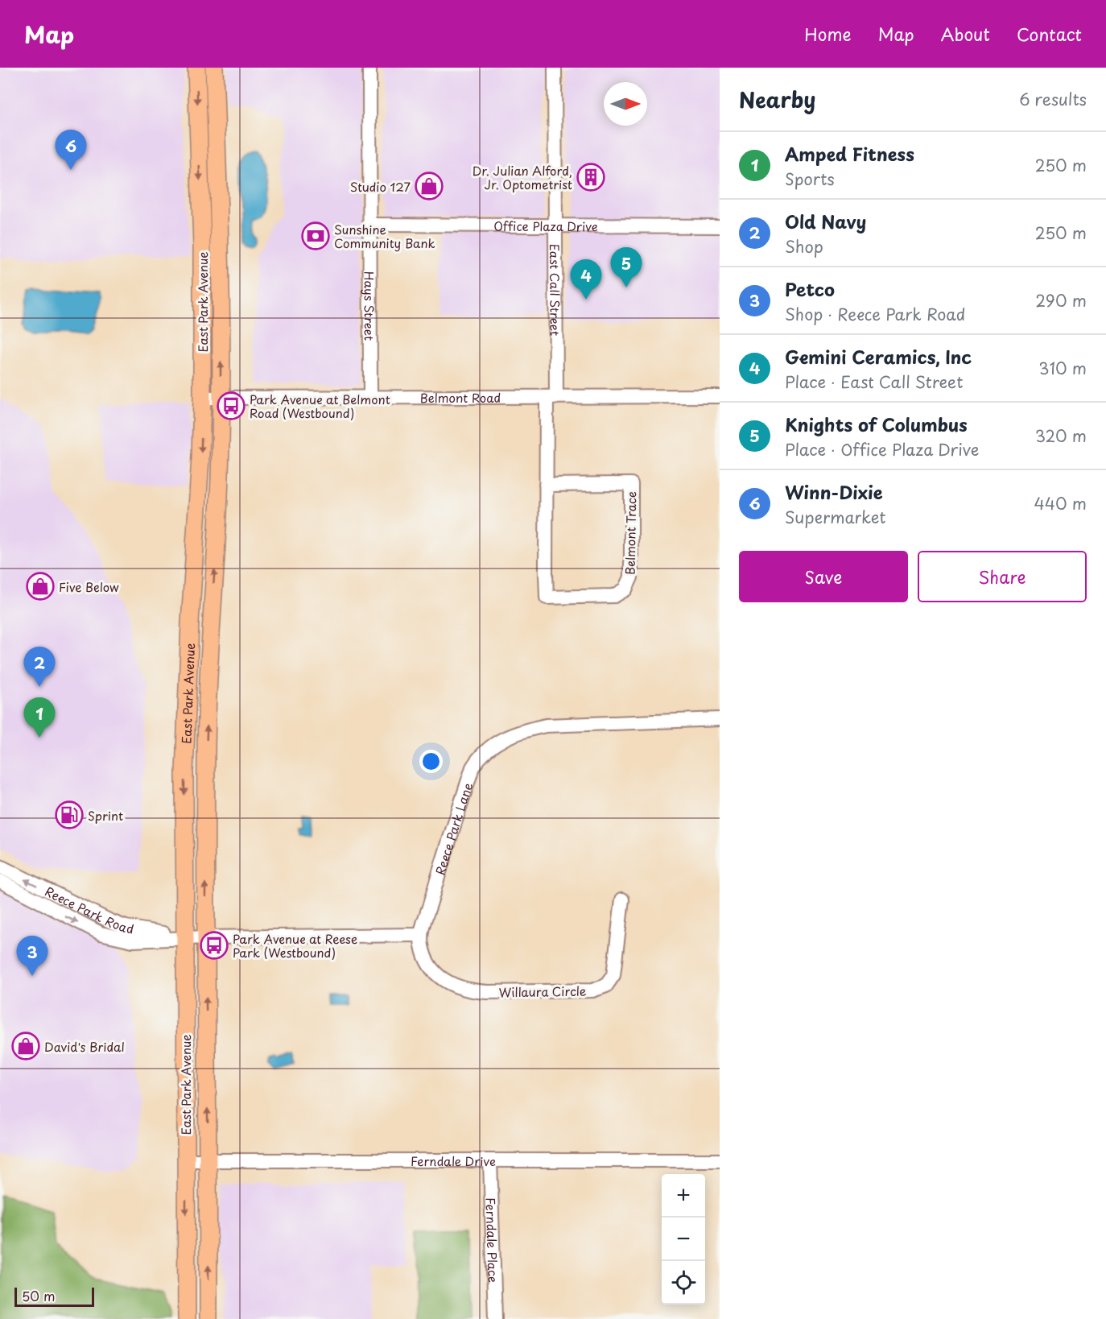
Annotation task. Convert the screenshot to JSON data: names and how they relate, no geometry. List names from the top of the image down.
{
  "streets": {
    "main road": ["East Park Avenue"],
    "street": [
      "Office Plaza Drive",
      "East Call Street",
      "Hays Street",
      "Belmont Road",
      "Belmont Trace",
      "Reece Park Lane",
      "Reece Park Road",
      "Willaura Circle",
      "Ferndale Drive",
      "Ferndale Place"
    ]
  },
  "crossings": [
    ["Office Plaza Drive", "East Call Street"],
    ["Office Plaza Drive", "Hays Street"],
    ["East Call Street", "Belmont Road"],
    ["East Call Street", "Belmont Trace"],
    ["East Park Avenue", "Belmont Road"],
    ["East Park Avenue", "Reece Park Road"],
    ["East Park Avenue", "Ferndale Drive"],
    ["Hays Street", "Belmont Road"],
    ["Belmont Road", "Belmont Trace"],
    ["Reece Park Lane", "Willaura Circle"],
    ["Ferndale Drive", "Ferndale Place"]
  ],
  "places": {
    "building": ["Dr. Julian Alford, Jr. Optometrist"],
    "shop": ["Studio 127", "Five Below", "David's Bridal"],
    "bank": ["Sunshine Community Bank"],
    "bus stop": ["Park Avenue at Belmont Road (Westbound)", "Park Avenue at Reese Park (Westbound)"],
    "fuel station": ["Sprint"]
  },
  "scale_bar": "50 m",
  "north": "right",
  "page": {
    "header": "Map",
    "nav": [
      "Home",
      "Map",
      "About",
      "Contact"
    ],
    "heading": ["Nearby", "6 results"],
    "pins": [
      "6",
      "5",
      "4",
      "2",
      "1",
      "3"
    ],
    "list": [
      {
        "mark": "1",
        "name": "Amped Fitness",
        "note": "Sports",
        "value": "250 m"
      },
      {
        "mark": "2",
        "name": "Old Navy",
        "note": "Shop",
        "value": "250 m"
      },
      {
        "mark": "3",
        "name": "Petco",
        "note": "Shop · Reece Park Road",
        "value": "290 m"
      },
      {
        "mark": "4",
        "name": "Gemini Ceramics, Inc",
        "note": "Place · East Call Street",
        "value": "310 m"
      },
      {
        "mark": "5",
        "name": "Knights of Columbus",
        "note": "Place · Office Plaza Drive",
        "value": "320 m"
      },
      {
        "mark": "6",
        "name": "Winn-Dixie",
        "note": "Supermarket",
        "value": "440 m"
      }
    ],
    "buttons": ["Save", "Share"],
    "map_buttons": ["+", "−"],
    "scale": "50 m"
  }
}
